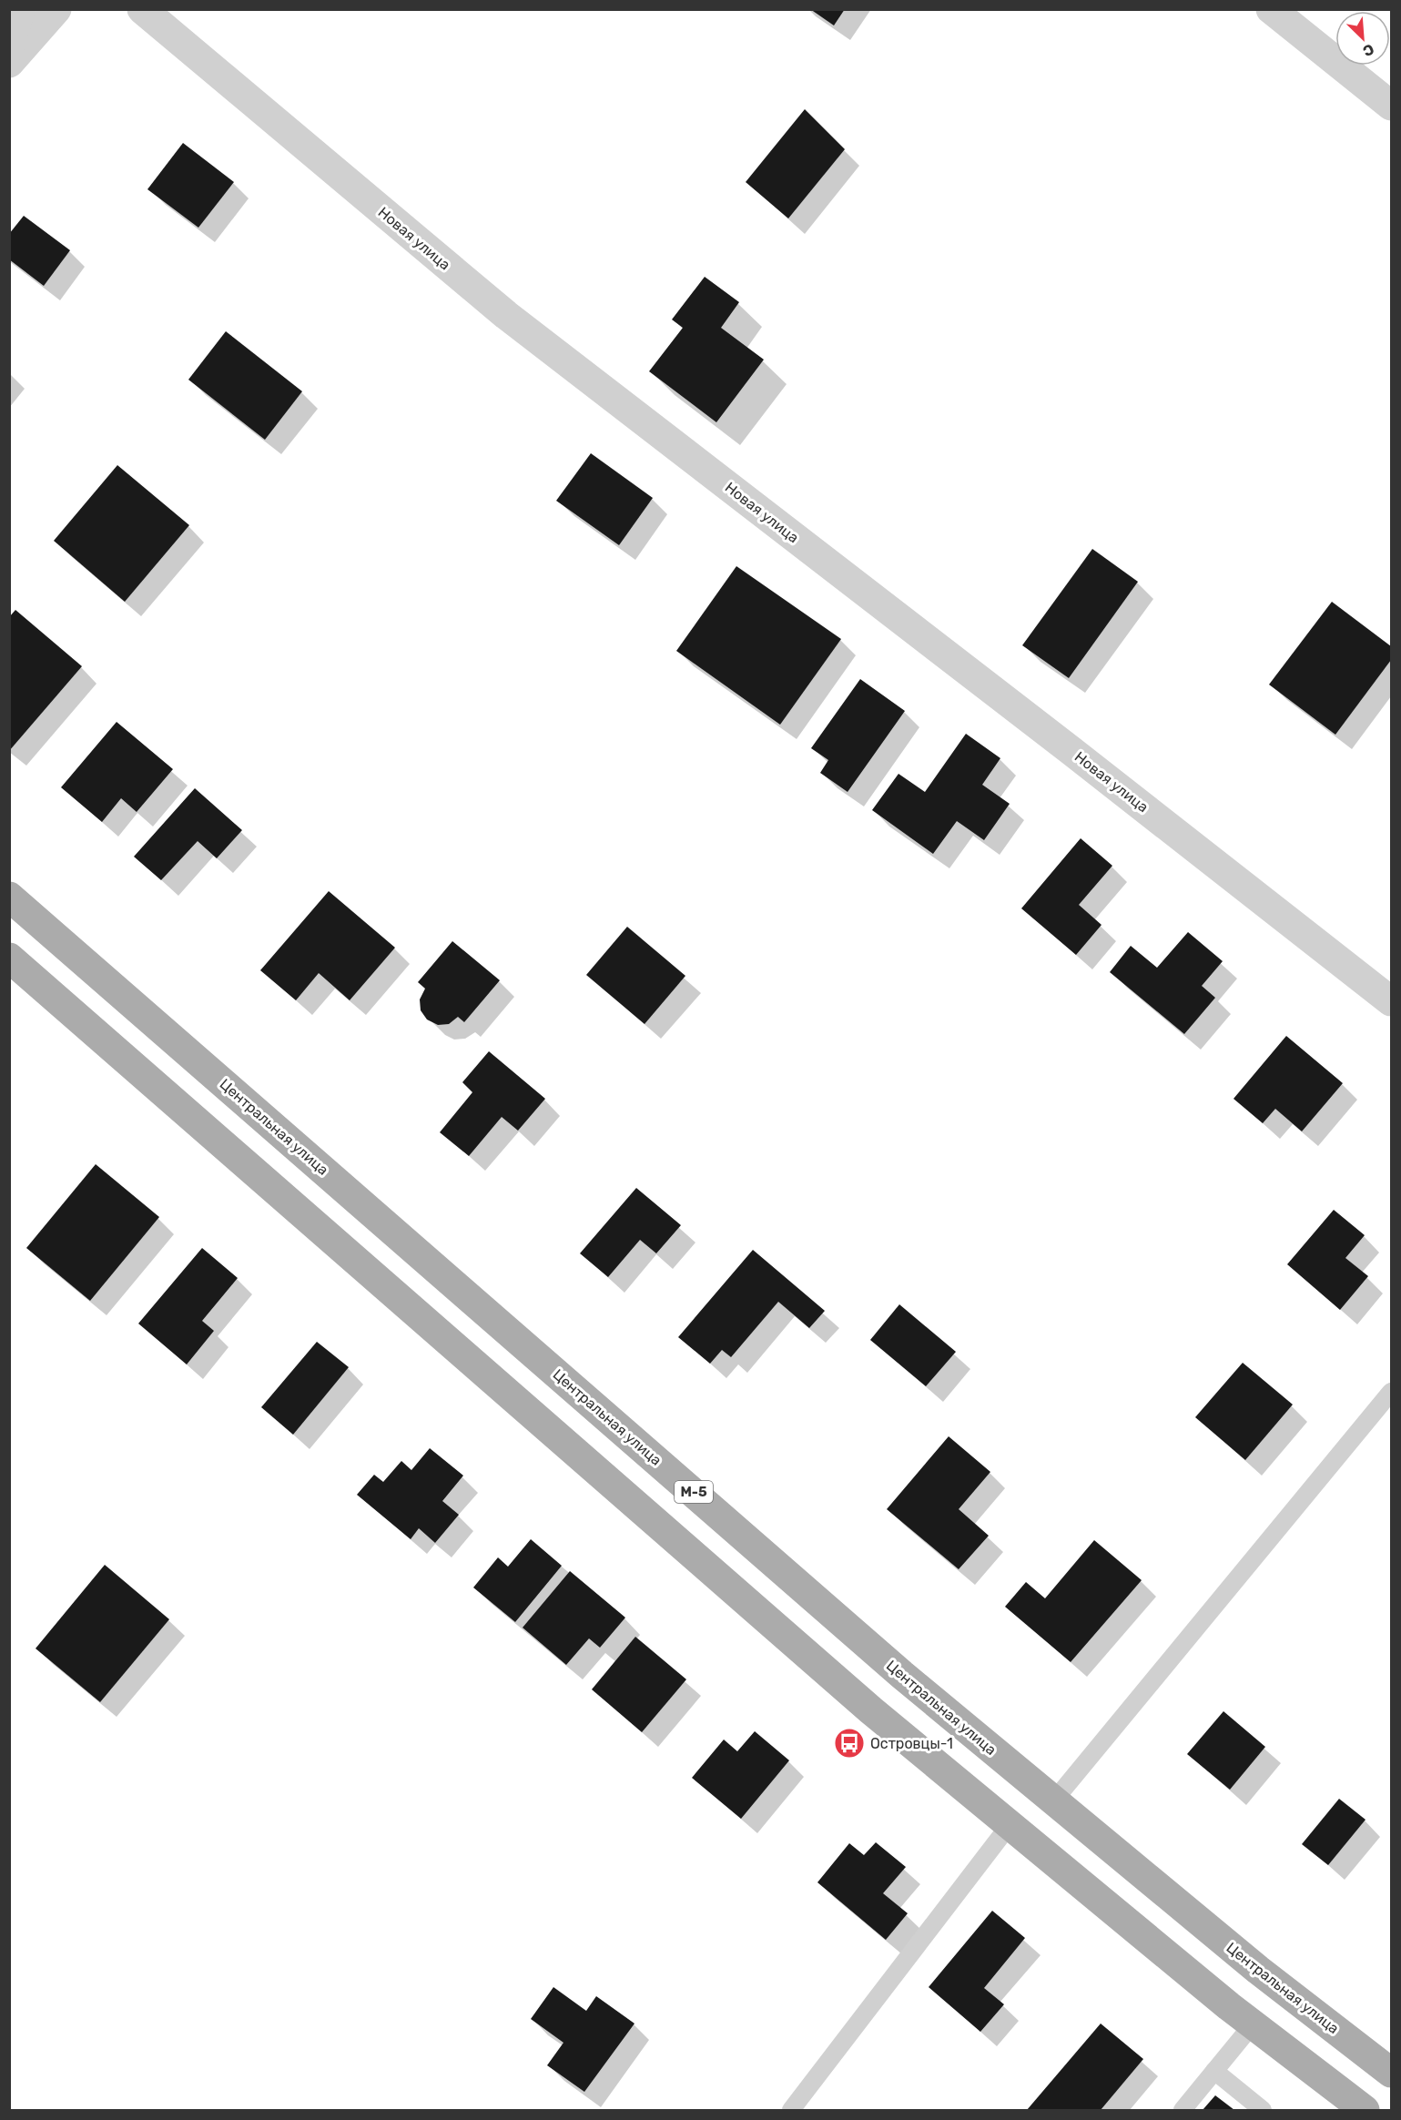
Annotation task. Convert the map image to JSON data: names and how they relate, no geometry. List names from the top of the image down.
{
  "streets": {
    "main road": ["Центральная улица", "М-5"],
    "street": ["Новая улица"]
  },
  "places": {
    "bus stop": ["Островцы-1"]
  },
  "north": "bottom right"
}
